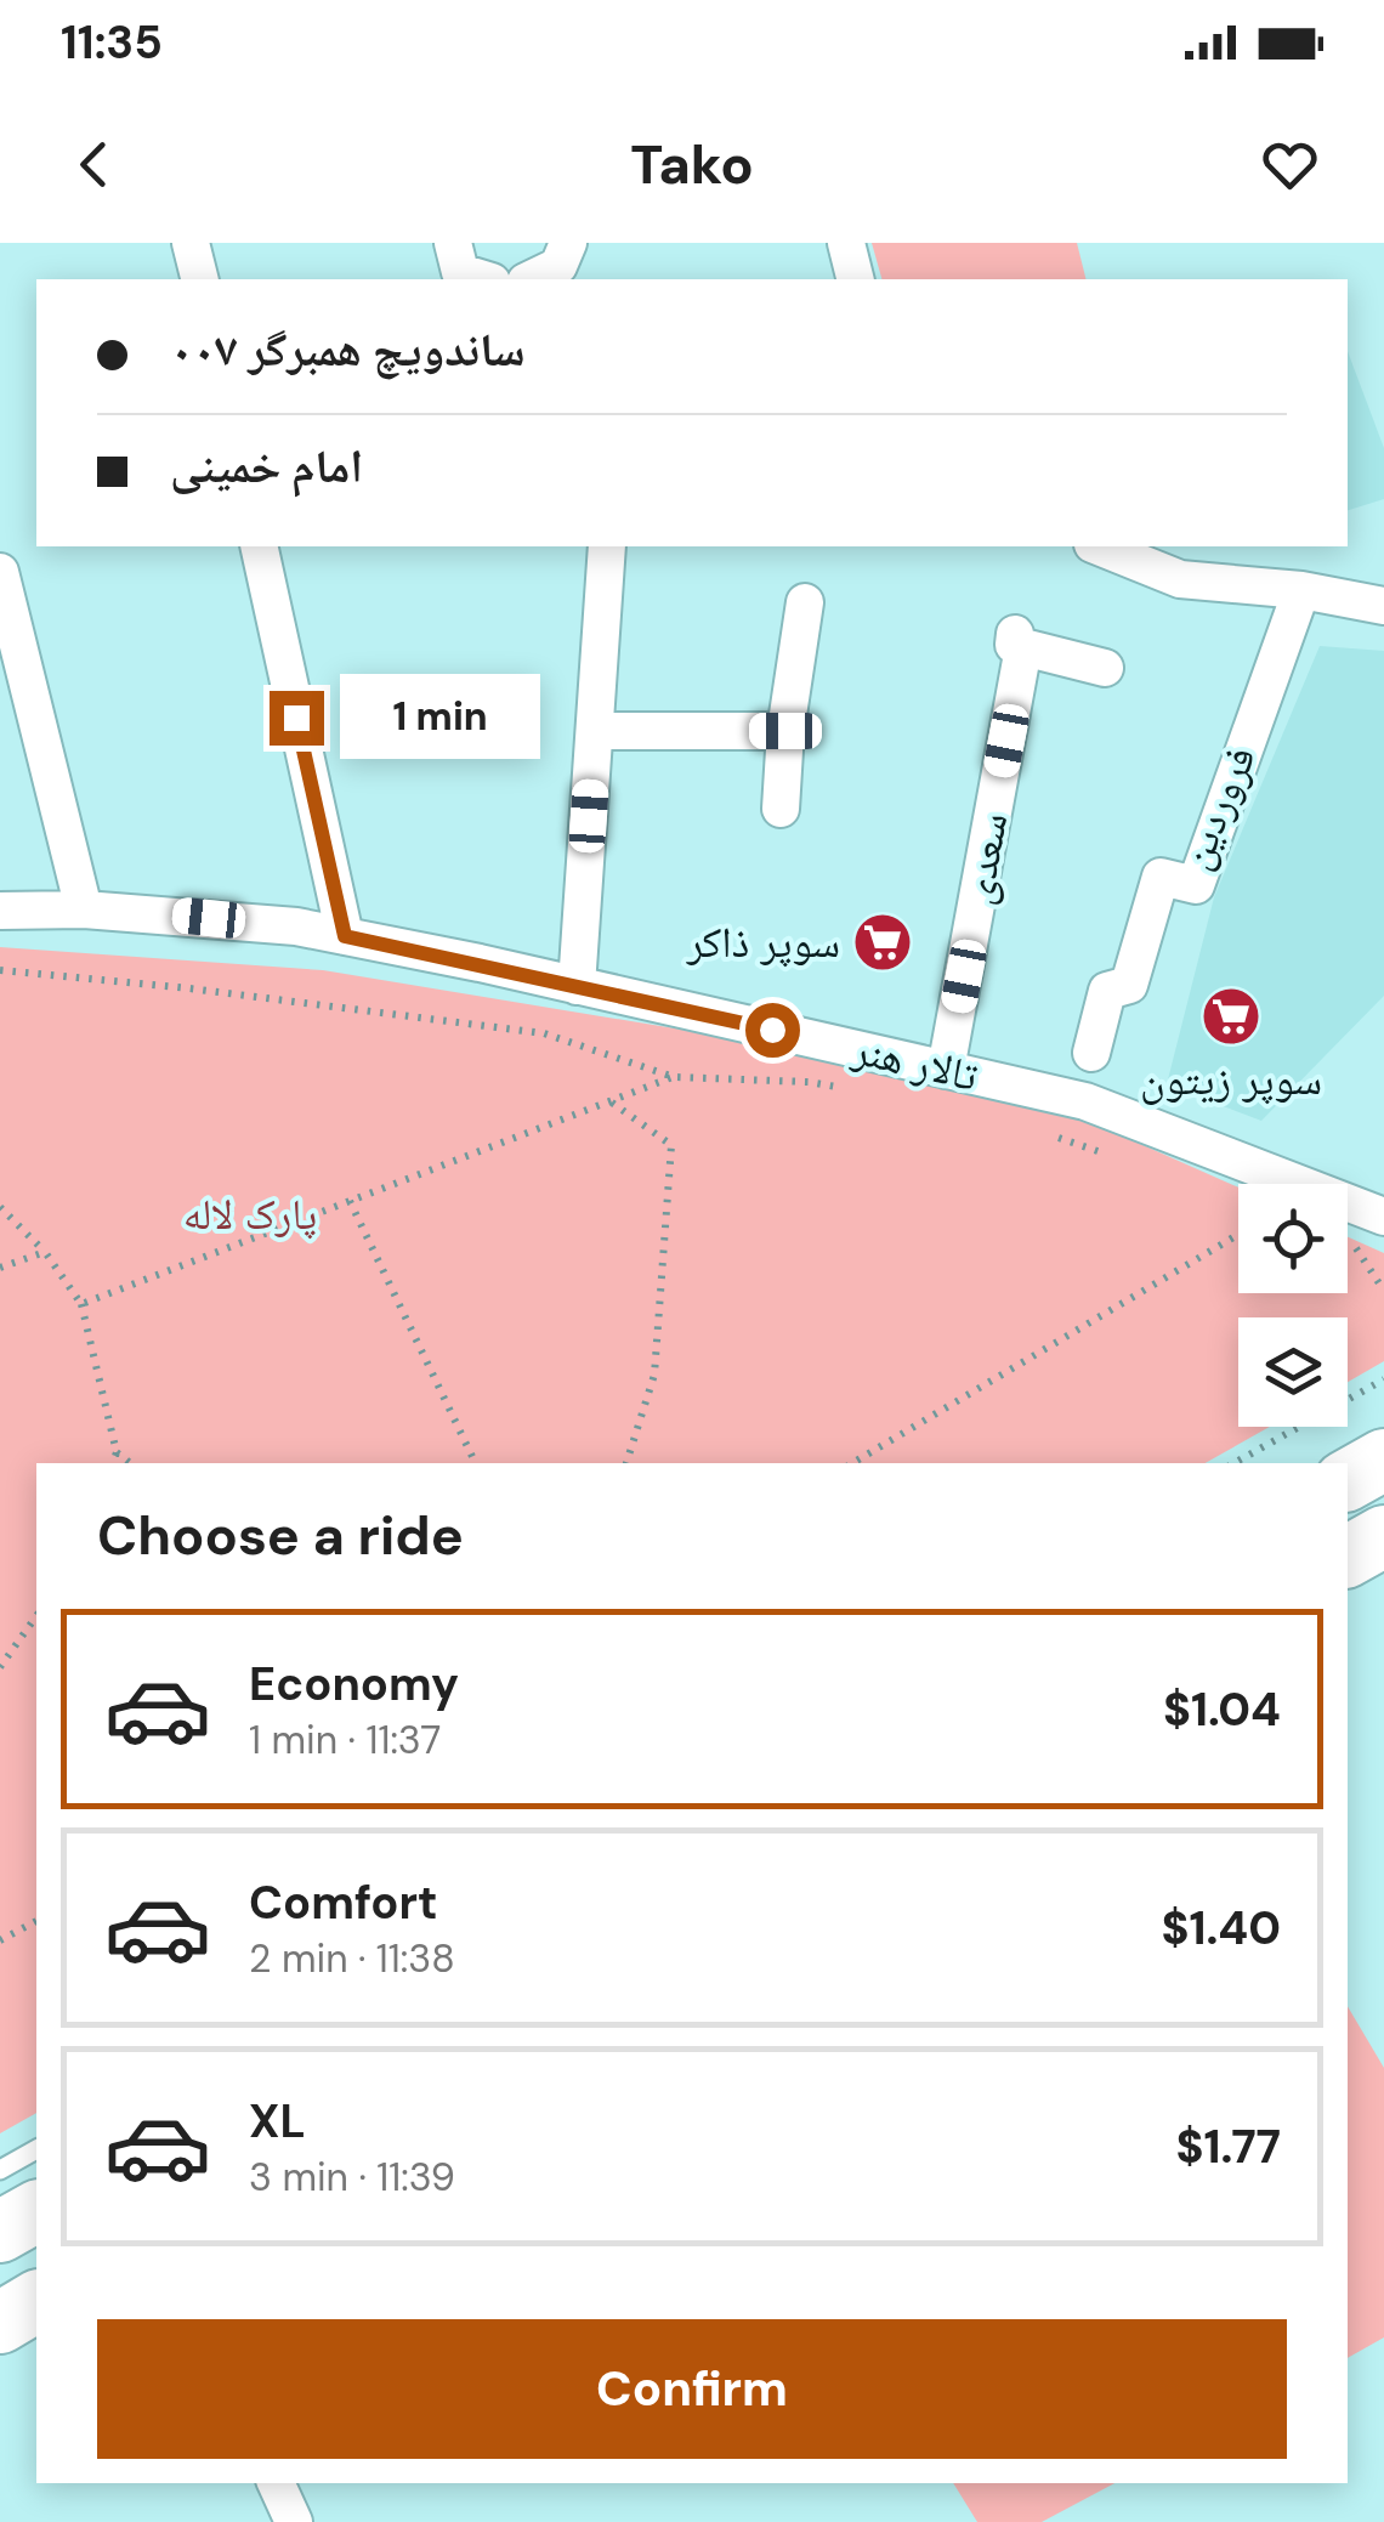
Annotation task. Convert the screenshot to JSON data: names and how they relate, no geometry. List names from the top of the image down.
{
  "streets": {
    "street": ["فروردین", "سعدی", "تالار هنر"]
  },
  "crossings": [
    ["سعدی", "تالار هنر"]
  ],
  "parks": ["پارک لاله"],
  "places": {
    "supermarket": ["سوپر ذاکر", "سوپر زیتون"]
  },
  "page": {
    "status": "11:35",
    "header": "Tako",
    "banner": ["ساندویچ همبرگر ۰۰۷", "امام خمینی"],
    "bubble": "1 min",
    "heading": "Choose a ride",
    "list": [
      {
        "name": "Economy",
        "note": "1 min · 11:37",
        "value": "$1.04"
      },
      {
        "name": "Comfort",
        "note": "2 min · 11:38",
        "value": "$1.40"
      },
      {
        "name": "XL",
        "note": "3 min · 11:39",
        "value": "$1.77"
      }
    ],
    "buttons": "Confirm"
  }
}
